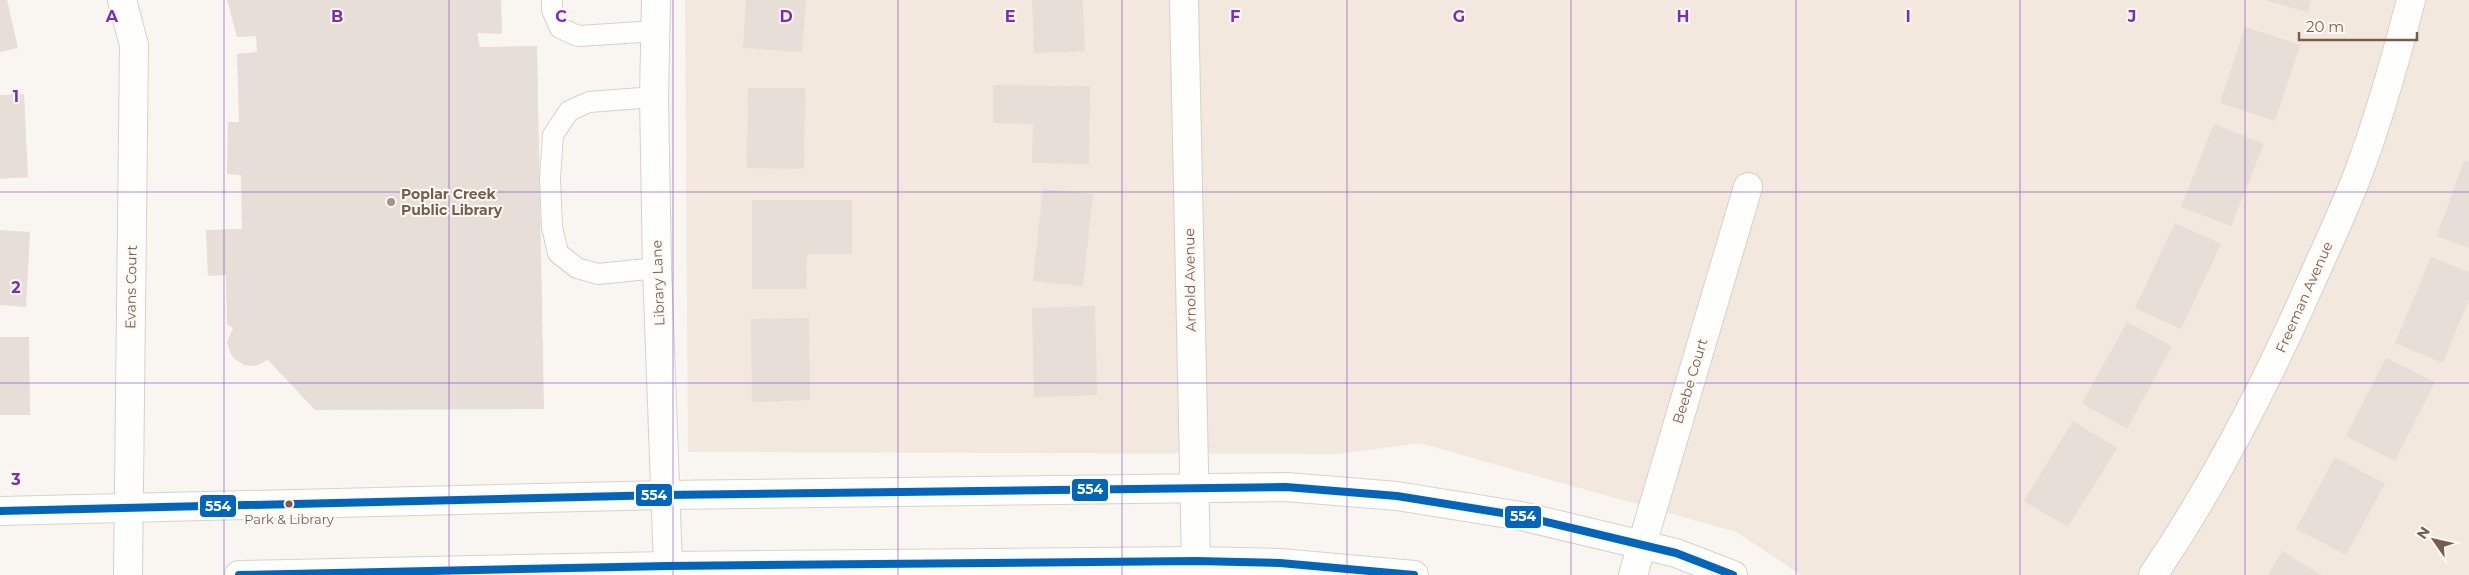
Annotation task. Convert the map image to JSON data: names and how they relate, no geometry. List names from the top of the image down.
{
  "streets": {
    "street": [
      "Arnold Avenue",
      "Library Lane",
      "Evans Court",
      "Freeman Avenue",
      "Beebe Court"
    ]
  },
  "places": ["Poplar Creek Public Library", "Park & Library"],
  "lines": ["transit line 554"],
  "scale_bar": "20 m",
  "north": "top left",
  "grid": {
    "columns": [
      "A",
      "B",
      "C",
      "D",
      "E",
      "F",
      "G",
      "H",
      "I",
      "J"
    ],
    "rows": ["1", "2", "3"]
  }
}
